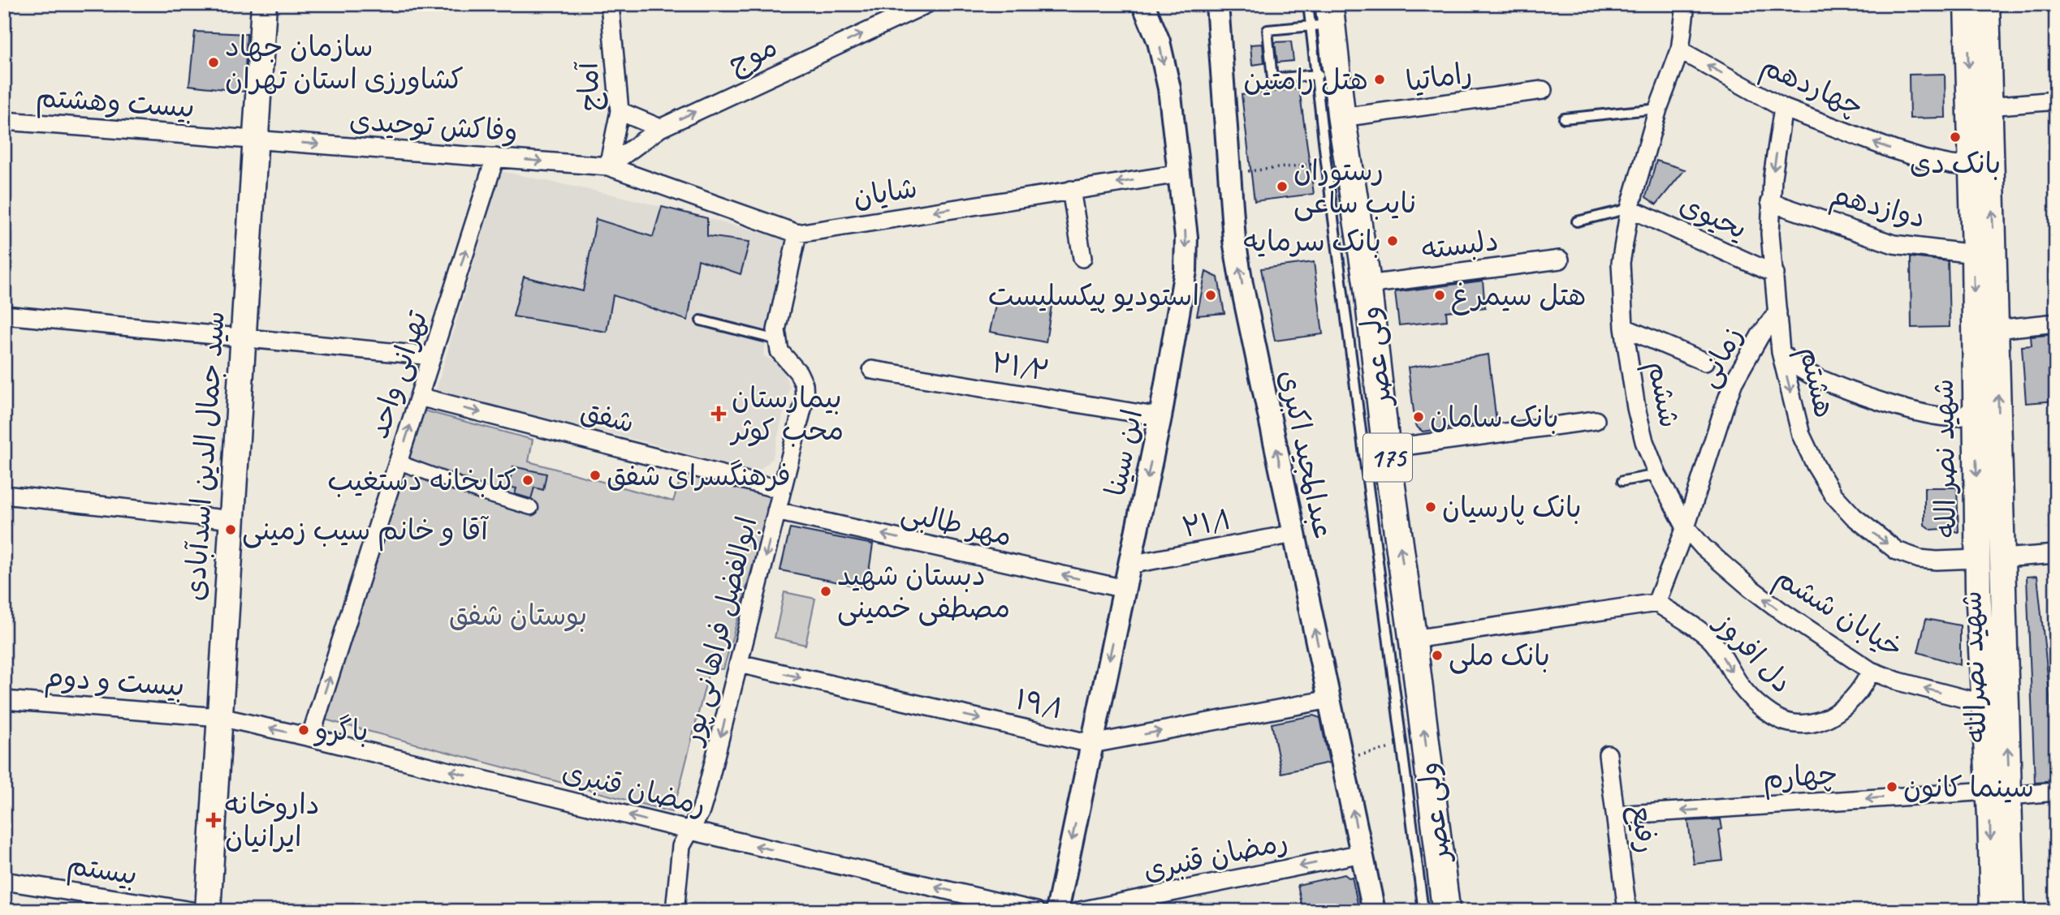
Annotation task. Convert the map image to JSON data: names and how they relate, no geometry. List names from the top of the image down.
{
  "streets": {
    "main road": [
      "ولی عصر",
      "سید جمال الدین اسدآبادی",
      "175",
      "شهید نصر الله",
      "شهید نصرالله"
    ],
    "street": [
      "موج",
      "راماتیا",
      "چهاردهم",
      "آماج",
      "بیست وهشتم",
      "وفاکش توحیدی",
      "شایان",
      "دوازدهم",
      "یحیوی",
      "دلبسته",
      "زمانی",
      "۲۱/۲",
      "تهرانی واحد",
      "هشتم",
      "ششم",
      "شفق",
      "ابن سینا",
      "عبدالمجید اکبری",
      "۲۱/۱",
      "مهر طالبی",
      "خیابان ششم",
      "ابوالفضل فراهانی پور",
      "دل افروز",
      "بیست و دوم",
      "۱۹/۱",
      "چهارم",
      "رمضان قنبری",
      "رفیع",
      "بیستم"
    ]
  },
  "crossings": [
    ["موج", "آماج"],
    ["موج", "وفاکش توحیدی"],
    ["موج", "شایان"],
    ["راماتیا", "ولی عصر"],
    ["چهاردهم", "هشتم"],
    ["چهاردهم", "ششم"],
    ["چهاردهم", "شهید نصر الله"],
    ["آماج", "وفاکش توحیدی"],
    ["آماج", "شایان"],
    ["بیست وهشتم", "وفاکش توحیدی"],
    ["بیست وهشتم", "سید جمال الدین اسدآبادی"],
    ["وفاکش توحیدی", "شایان"],
    ["وفاکش توحیدی", "تهرانی واحد"],
    ["وفاکش توحیدی", "سید جمال الدین اسدآبادی"],
    ["شایان", "ابن سینا"],
    ["دوازدهم", "هشتم"],
    ["دوازدهم", "شهید نصر الله"],
    ["یحیوی", "هشتم"],
    ["یحیوی", "ششم"],
    ["دلبسته", "ولی عصر"],
    ["زمانی", "هشتم"],
    ["زمانی", "ششم"],
    ["زمانی", "خیابان ششم"],
    ["زمانی", "دل افروز"],
    ["۲۱/۲", "ابن سینا"],
    ["تهرانی واحد", "شفق"],
    ["تهرانی واحد", "رمضان قنبری"],
    ["هشتم", "شهید نصر الله"],
    ["ششم", "خیابان ششم"],
    ["شفق", "ابوالفضل فراهانی پور"],
    ["ابن سینا", "۲۱/۱"],
    ["ابن سینا", "مهر طالبی"],
    ["ابن سینا", "۱۹/۱"],
    ["عبدالمجید اکبری", "۲۱/۱"],
    ["عبدالمجید اکبری", "۱۹/۱"],
    ["عبدالمجید اکبری", "رمضان قنبری"],
    ["سید جمال الدین اسدآبادی", "بیست و دوم"],
    ["سید جمال الدین اسدآبادی", "رمضان قنبری"],
    ["شهید نصر الله", "خیابان ششم"],
    ["شهید نصر الله", "شهید نصرالله"],
    ["شهید نصر الله", "چهارم"],
    ["مهر طالبی", "ابوالفضل فراهانی پور"],
    ["خیابان ششم", "دل افروز"],
    ["ابوالفضل فراهانی پور", "۱۹/۱"],
    ["ابوالفضل فراهانی پور", "رمضان قنبری"],
    ["شهید نصرالله", "چهارم"],
    ["بیست و دوم", "رمضان قنبری"],
    ["چهارم", "رفیع"]
  ],
  "one_way": [
    "موج",
    "چهاردهم",
    "وفاکش توحیدی",
    "شایان",
    "ولی عصر",
    "تهرانی واحد",
    "هشتم",
    "ابن سینا",
    "عبدالمجید اکبری",
    "مهر طالبی",
    "خیابان ششم",
    "ابوالفضل فراهانی پور",
    "شهید نصرالله",
    "۱۹/۱",
    "چهارم",
    "رمضان قنبری"
  ],
  "parks": ["بوستان شفق"],
  "places": {
    "other": [
      "سازمان جهاد کشاورزی استان تهران",
      "هتل رامتین",
      "بانک دی",
      "رستوران نایب ساعی",
      "بانک سرمایه",
      "استودیو پیکسلیست",
      "هتل سیمرغ",
      "بانک سامان",
      "فرهنگسرای شفق",
      "کتابخانه دستغیب",
      "بانک پارسیان",
      "آقا و خانم سیب زمینی",
      "دبستان شهید مصطفی خمینی",
      "بانک ملی",
      "باگرو",
      "سینما کانون"
    ],
    "health": ["بیمارستان محب کوثر", "داروخانه ایرانیان"]
  }
}
